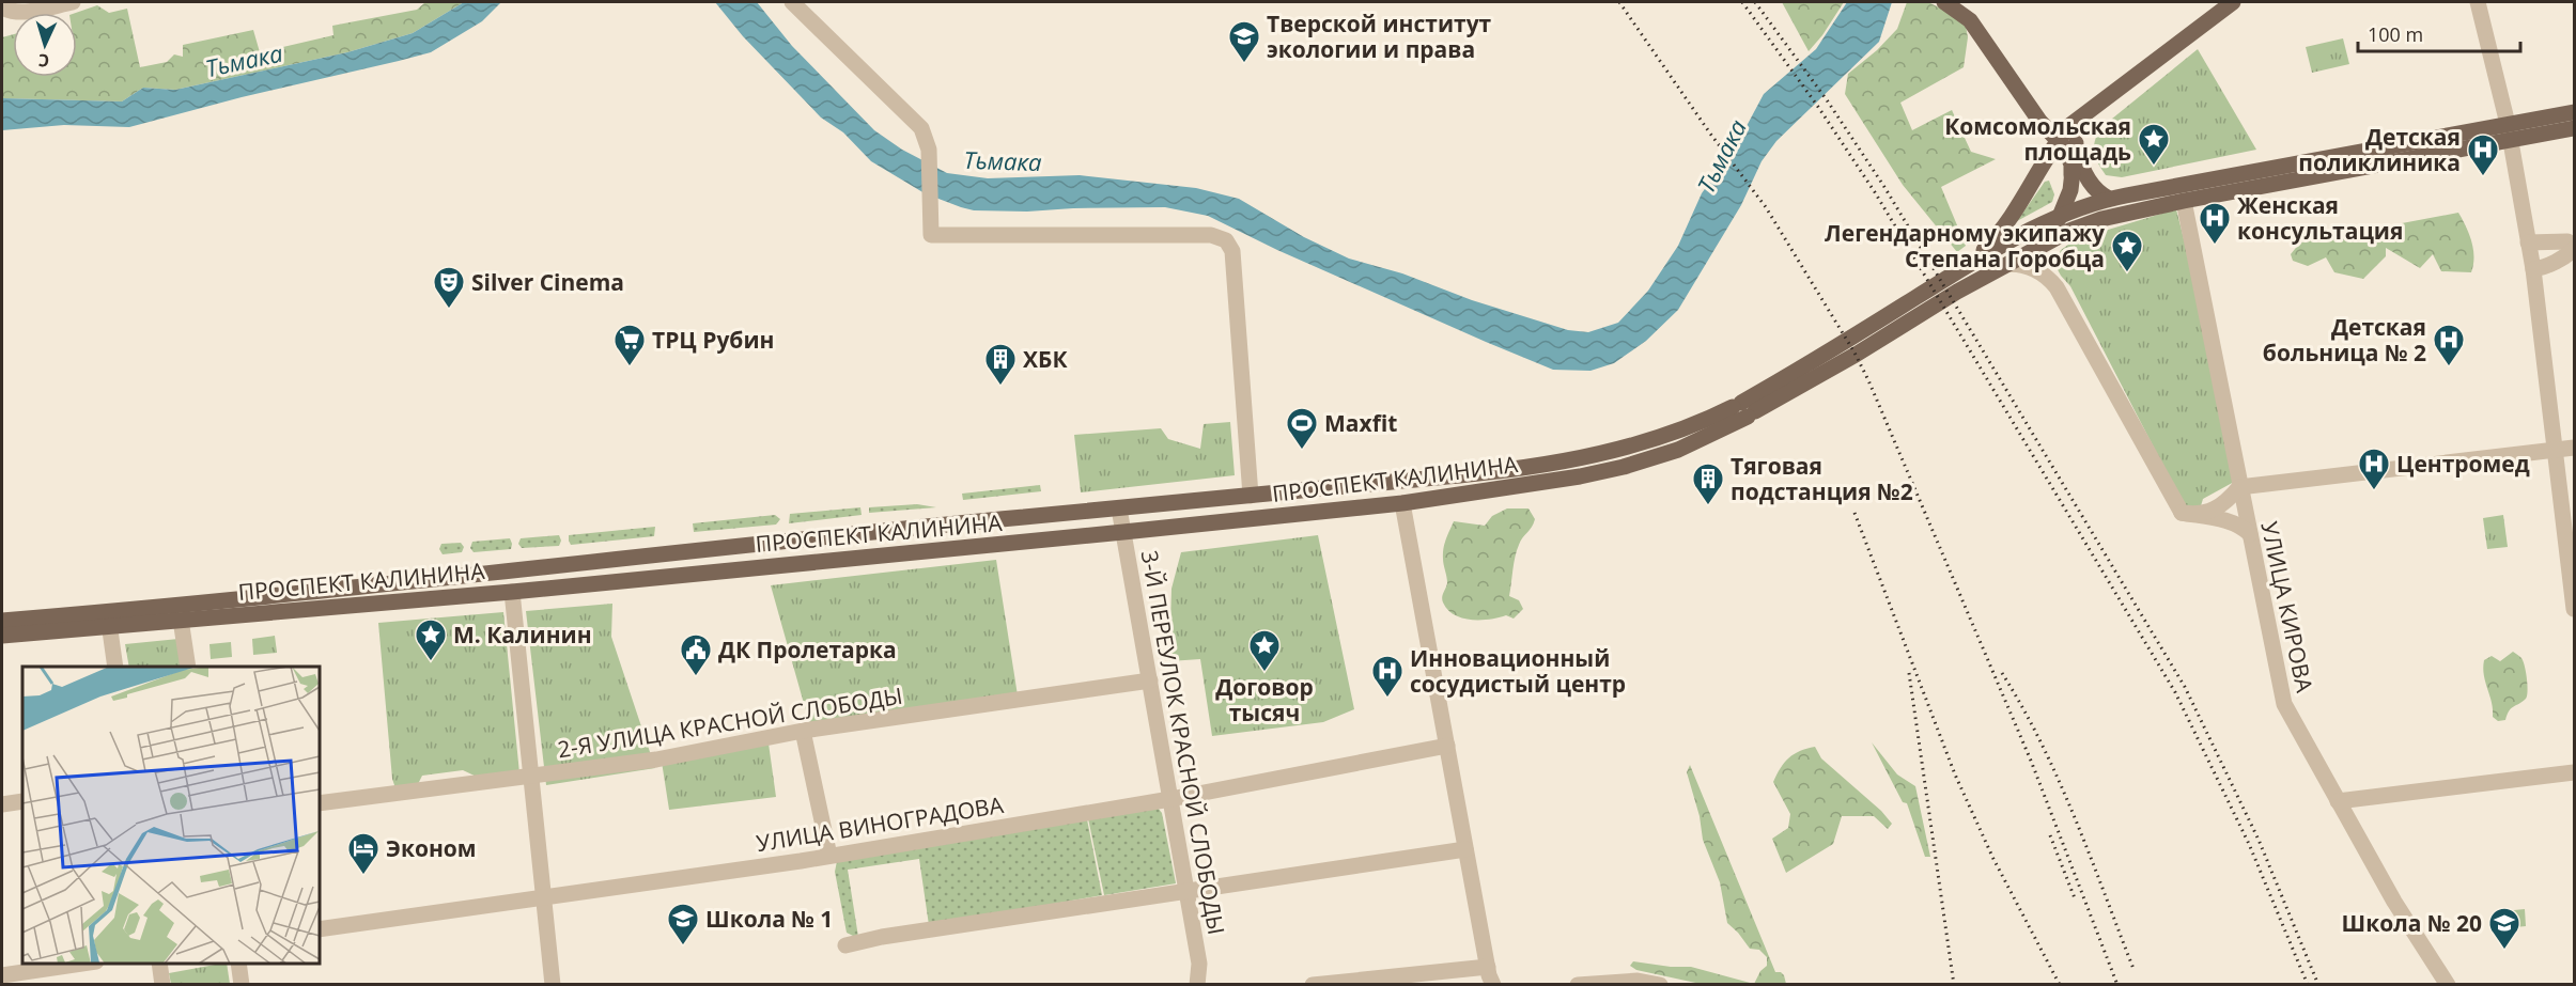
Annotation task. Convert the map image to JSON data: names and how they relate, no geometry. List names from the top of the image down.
{
  "streets": {
    "main road": ["ПРОСПЕКТ КАЛИНИНА"],
    "street": [
      "УЛИЦА КИРОВА",
      "2-Я УЛИЦА КРАСНОЙ СЛОБОДЫ",
      "3-Й ПЕРЕУЛОК КРАСНОЙ СЛОБОДЫ",
      "УЛИЦА ВИНОГРАДОВА"
    ]
  },
  "crossings": [
    ["ПРОСПЕКТ КАЛИНИНА", "3-Й ПЕРЕУЛОК КРАСНОЙ СЛОБОДЫ"],
    ["2-Я УЛИЦА КРАСНОЙ СЛОБОДЫ", "3-Й ПЕРЕУЛОК КРАСНОЙ СЛОБОДЫ"],
    ["3-Й ПЕРЕУЛОК КРАСНОЙ СЛОБОДЫ", "УЛИЦА ВИНОГРАДОВА"]
  ],
  "water": ["Тьмака"],
  "places": {
    "school or university": ["Тверской институт экологии и права", "Школа № 1", "Школа № 20"],
    "place": [
      "Комсомольская площадь",
      "Легендарному экипажу Степана Горобца",
      "М. Калинин",
      "Договор тысяч"
    ],
    "hospital": [
      "Детская поликлиника",
      "Женская консультация",
      "Детская больница № 2",
      "Центромед",
      "Инновационный сосудистый центр"
    ],
    "theatre": ["Silver Cinema"],
    "supermarket": ["ТРЦ Рубин"],
    "building": ["ХБК", "Тяговая подстанция №2"],
    "sports": ["Maxfit"],
    "public building": ["ДК Пролетарка"],
    "hotel": ["Эконом"]
  },
  "scale_bar": "100 m",
  "north": "bottom"
}
